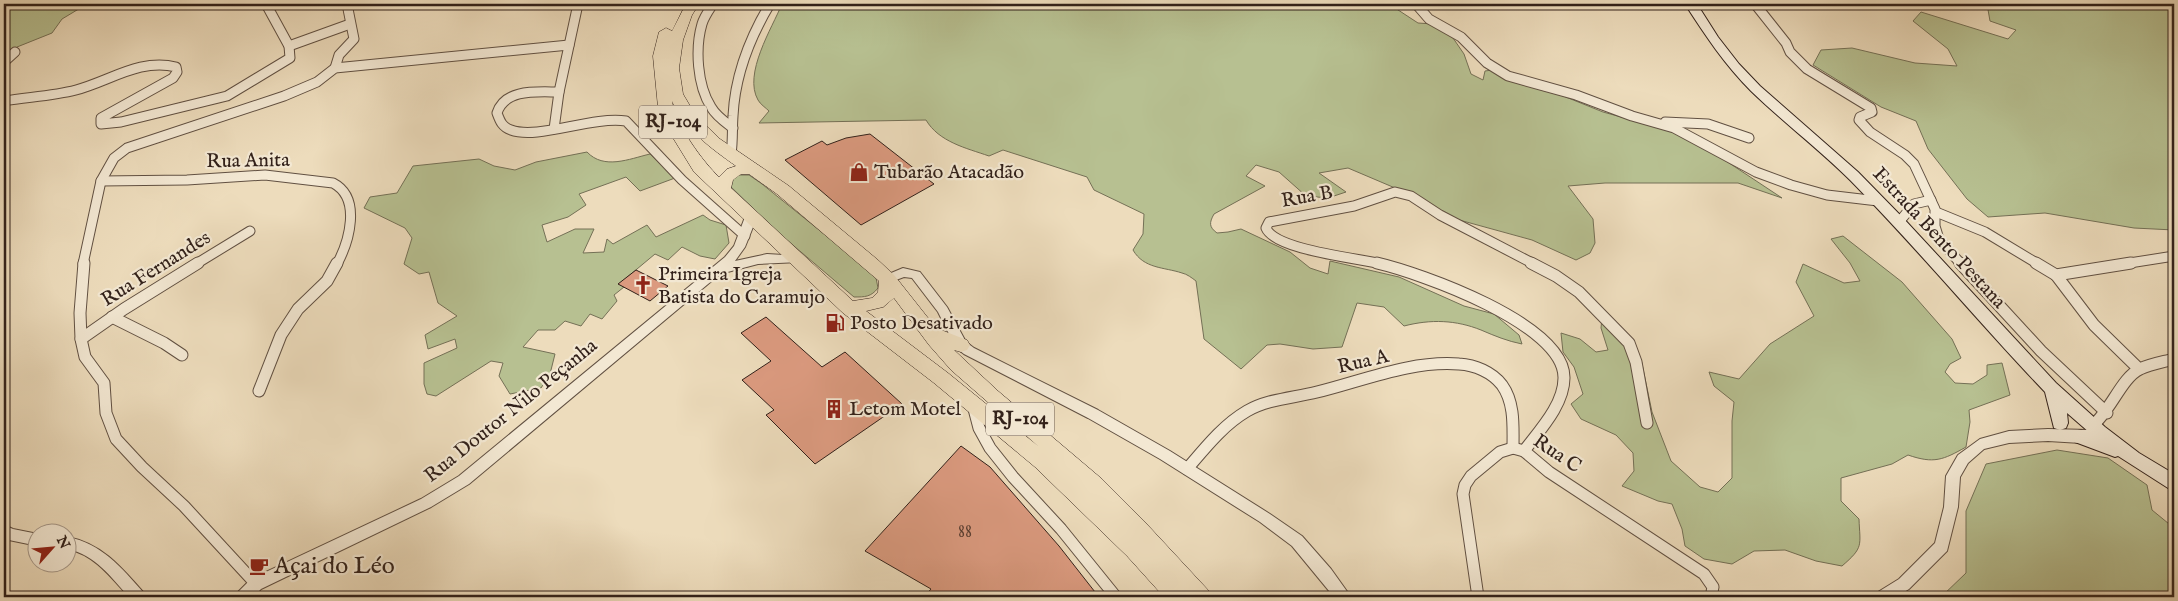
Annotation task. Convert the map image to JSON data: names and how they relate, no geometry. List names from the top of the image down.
{
  "streets": {
    "highway": ["RJ-104"],
    "main road": ["Estrada Bento Pestana"],
    "street": [
      "Rua Anita",
      "Rua B",
      "Rua Fernandes",
      "Rua A",
      "Rua Doutor Nilo Peçanha",
      "Rua C"
    ]
  },
  "crossings": [
    ["RJ-104", "Rua Doutor Nilo Peçanha"],
    ["Rua B", "Rua A"],
    ["Rua B", "Rua C"],
    ["Rua A", "Rua C"]
  ],
  "places": {
    "shop": ["Tubarão Atacadão"],
    "church": ["Primeira Igreja Batista do Caramujo"],
    "fuel station": ["Posto Desativado"],
    "building": ["Letom Motel"],
    "cafe": ["Açai do Léo"]
  },
  "house_numbers": ["88"],
  "north": "top right"
}
